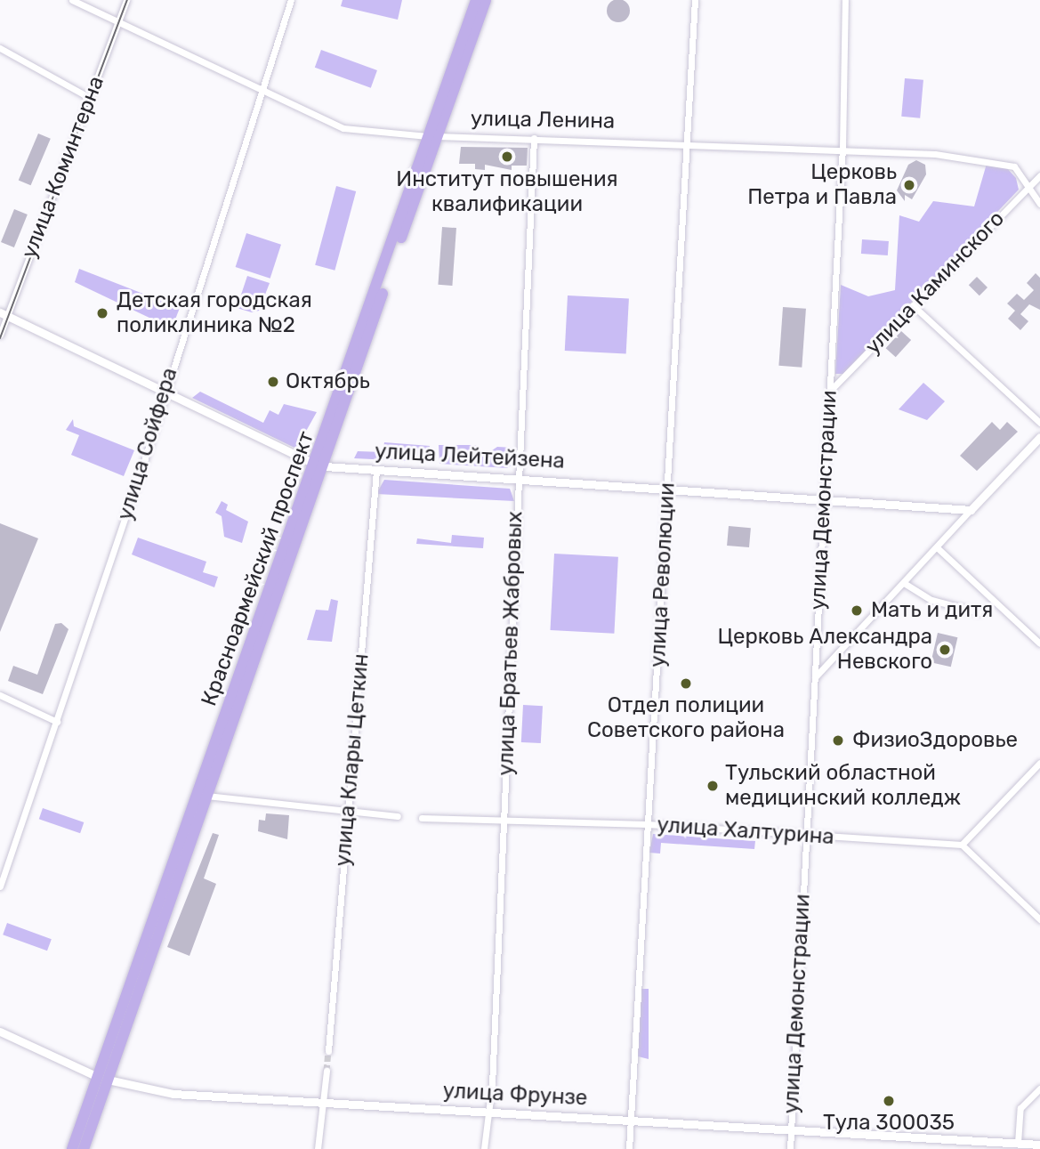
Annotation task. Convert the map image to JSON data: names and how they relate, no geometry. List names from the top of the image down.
{
  "streets": {
    "main road": ["Красноармейский проспект"],
    "street": [
      "улица Ленина",
      "улица Коминтерна",
      "улица Каминского",
      "улица Сойфера",
      "улица Лейтейзена",
      "улица Демонстрации",
      "улица Революции",
      "улица Братьев Жабровых",
      "улица Клары Цеткин",
      "улица Халтурина",
      "улица Фрунзе"
    ]
  },
  "crossings": [
    ["улица Ленина", "улица Коминтерна"],
    ["улица Ленина", "улица Каминского"],
    ["улица Ленина", "улица Сойфера"],
    ["улица Ленина", "улица Демонстрации"],
    ["улица Ленина", "Красноармейский проспект"],
    ["улица Ленина", "улица Революции"],
    ["улица Ленина", "улица Братьев Жабровых"],
    ["улица Коминтерна", "улица Лейтейзена"],
    ["улица Каминского", "улица Демонстрации"],
    ["улица Сойфера", "улица Лейтейзена"],
    ["улица Лейтейзена", "улица Демонстрации"],
    ["улица Лейтейзена", "Красноармейский проспект"],
    ["улица Лейтейзена", "улица Революции"],
    ["улица Лейтейзена", "улица Братьев Жабровых"],
    ["улица Лейтейзена", "улица Клары Цеткин"],
    ["улица Демонстрации", "улица Халтурина"],
    ["улица Демонстрации", "улица Фрунзе"],
    ["Красноармейский проспект", "улица Фрунзе"],
    ["улица Революции", "улица Халтурина"],
    ["улица Революции", "улица Фрунзе"],
    ["улица Братьев Жабровых", "улица Халтурина"],
    ["улица Братьев Жабровых", "улица Фрунзе"]
  ],
  "places": [
    "Институт повышения квалификации",
    "Церковь Петра и Павла",
    "Детская городская поликлиника №2",
    "Октябрь",
    "Мать и дитя",
    "Церковь Александра Невского",
    "Отдел полиции Советского района",
    "ФизиоЗдоровье",
    "Тульский областной медицинский колледж",
    "Тула 300035"
  ]
}
